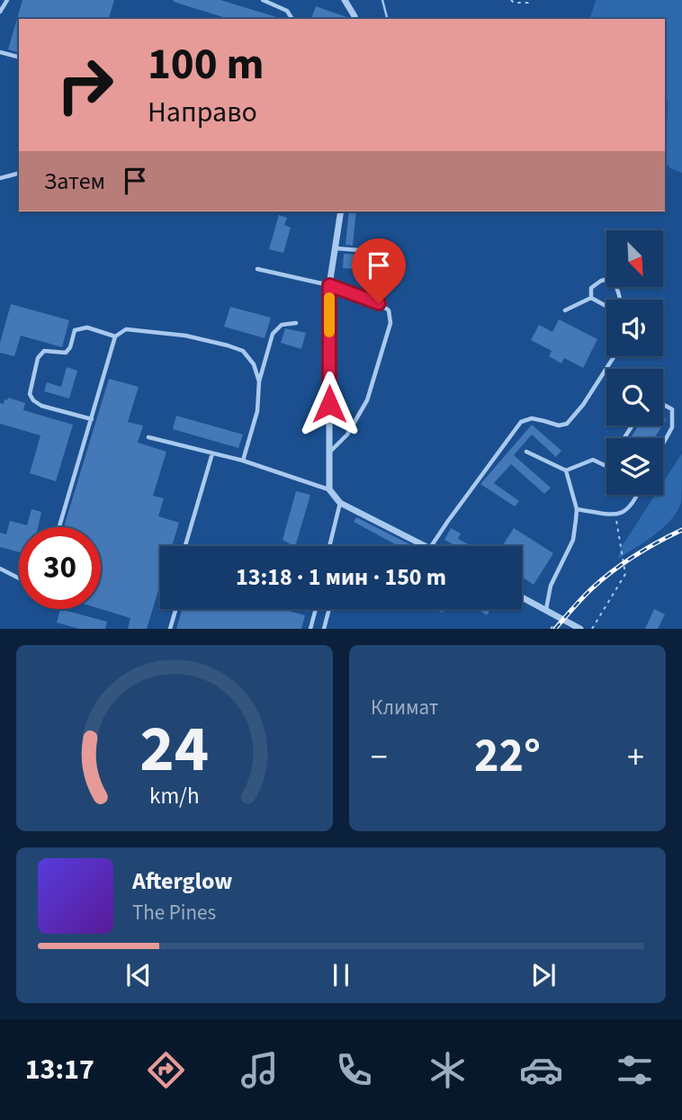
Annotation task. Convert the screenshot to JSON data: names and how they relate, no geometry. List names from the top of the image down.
{
  "north": "bottom right",
  "page": {
    "turn": ["100 m", "Направо"],
    "then": "Затем",
    "limit": "30",
    "trip": "13:18 · 1 мин · 150 m",
    "tile": "Климат",
    "heat": ["−", "22°", "+"],
    "song": ["Afterglow", "The Pines"],
    "tabs": "13:17",
    "gauge": ["24", "km/h"]
  }
}
